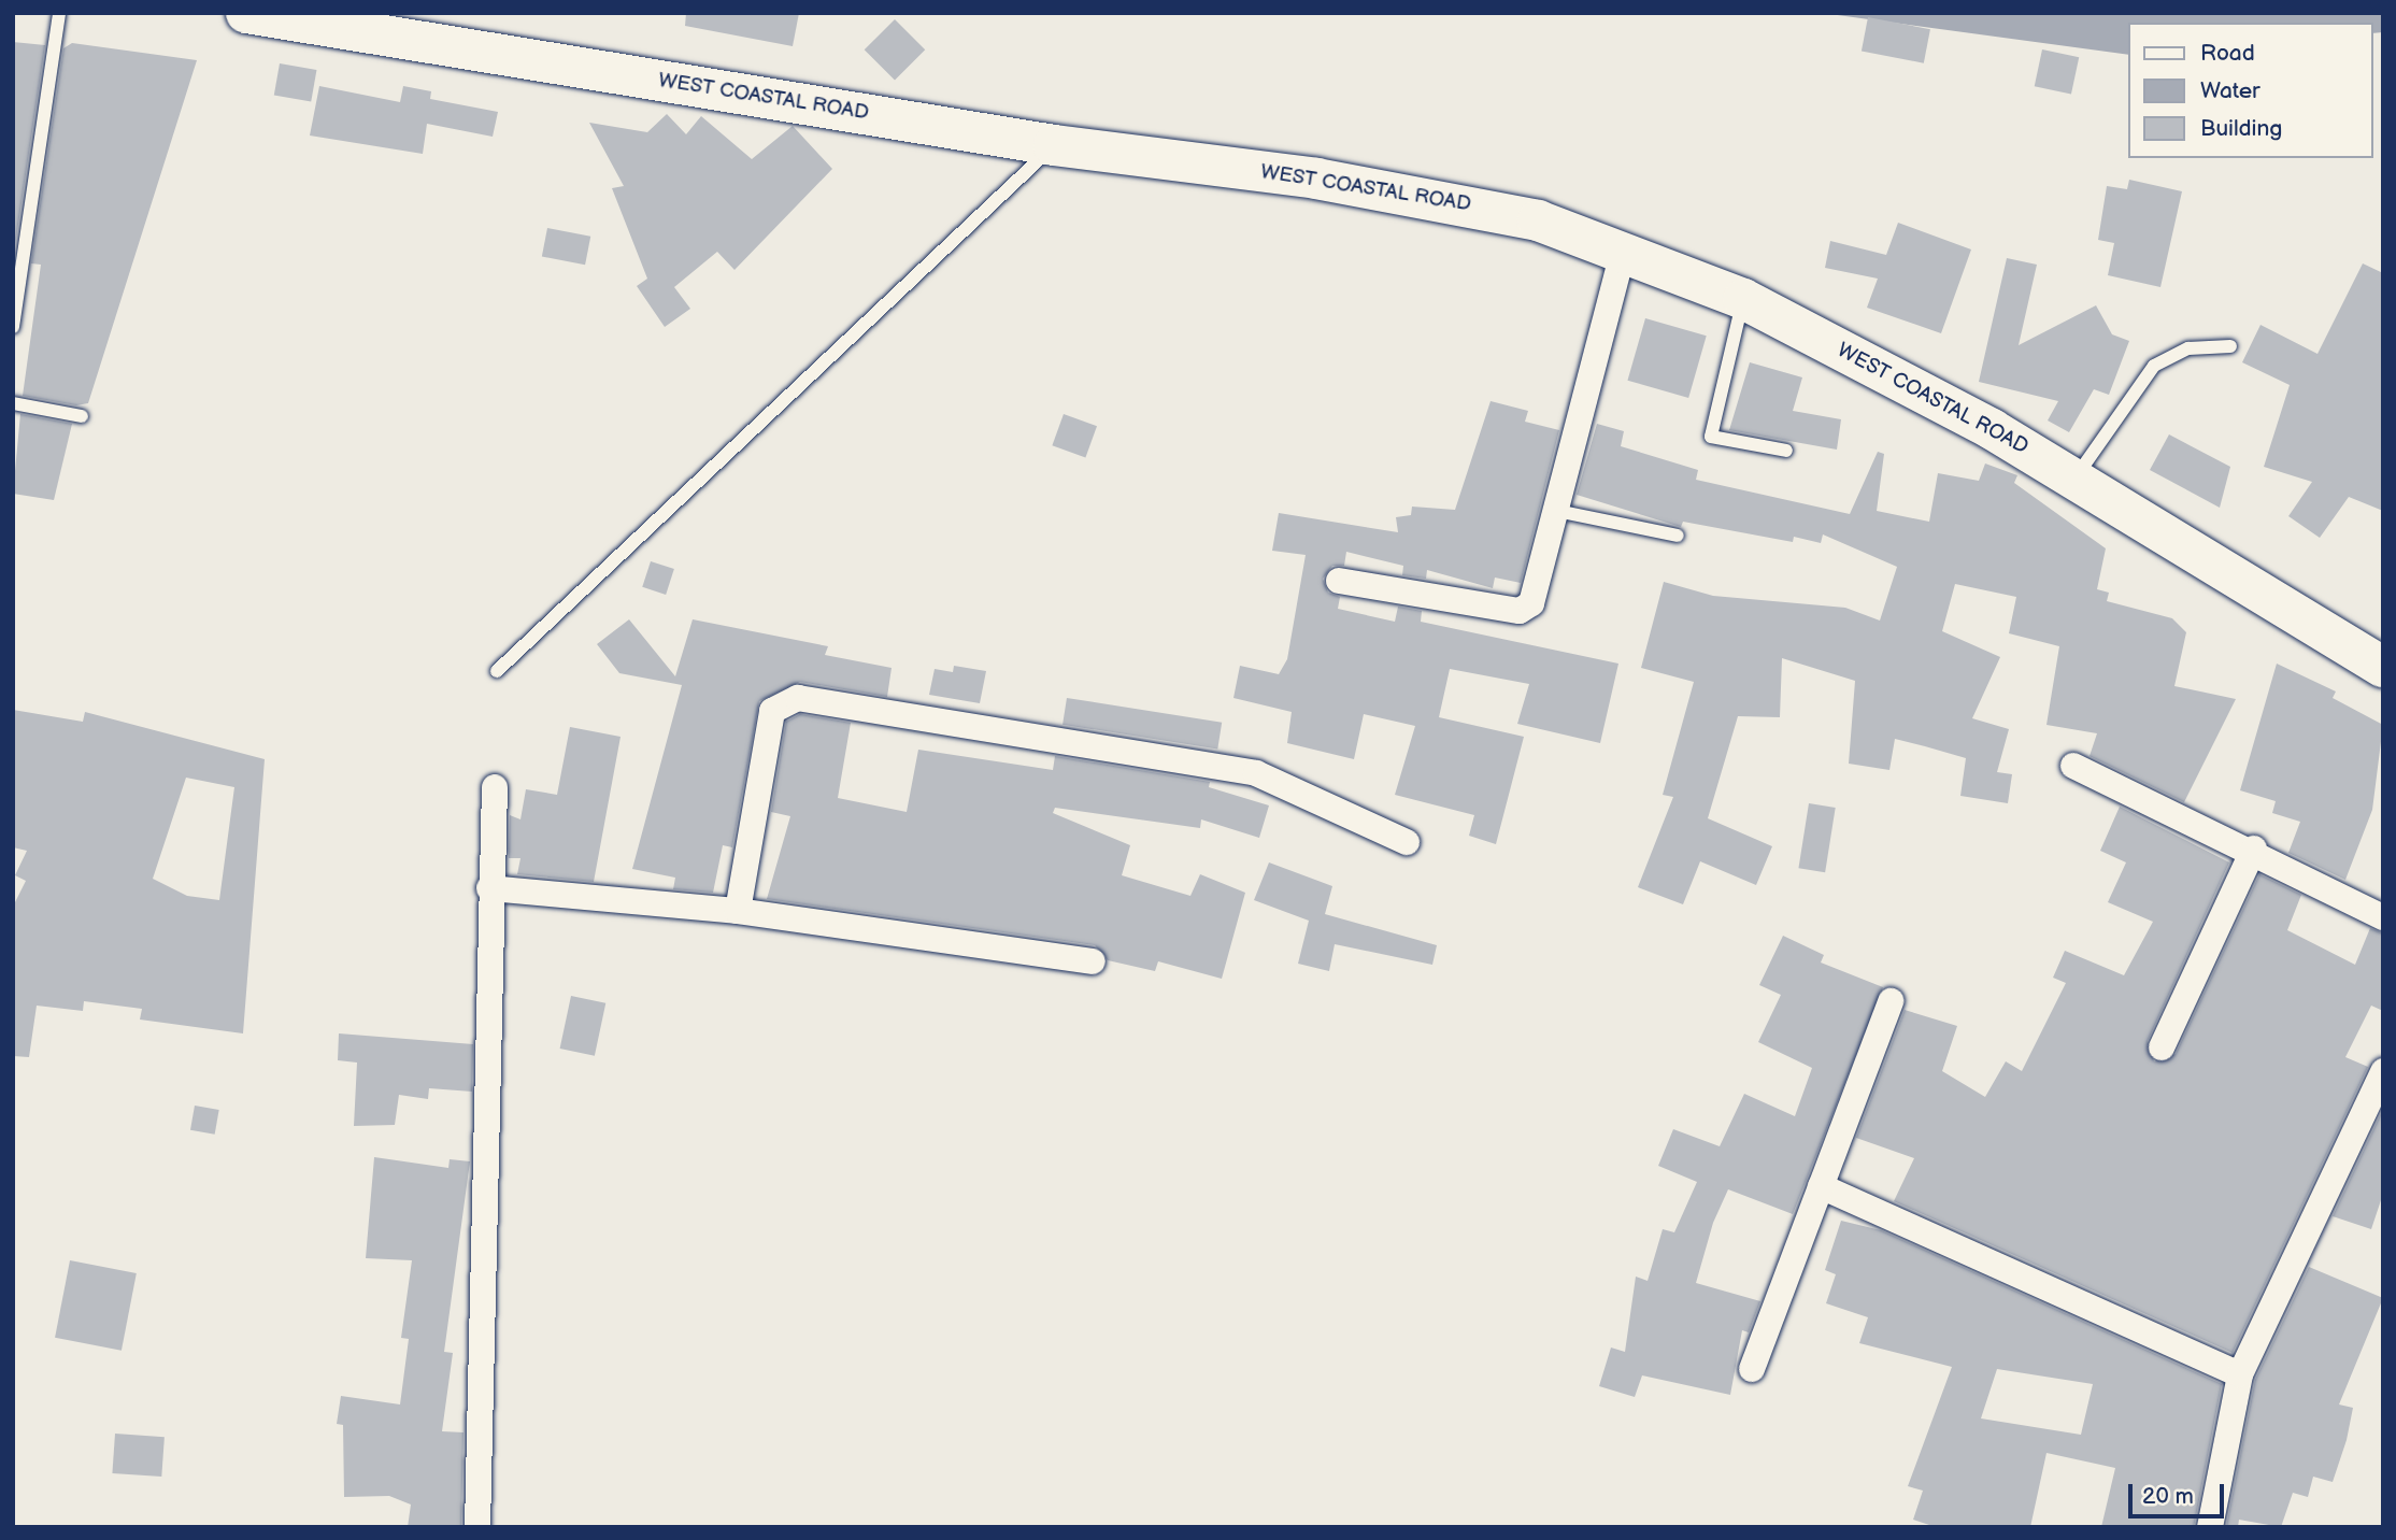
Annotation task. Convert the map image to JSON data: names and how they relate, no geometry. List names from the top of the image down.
{
  "streets": {
    "main road": ["WEST COASTAL ROAD"]
  },
  "legend": ["Road", "Water", "Building"],
  "scale_bar": "20 m"
}
